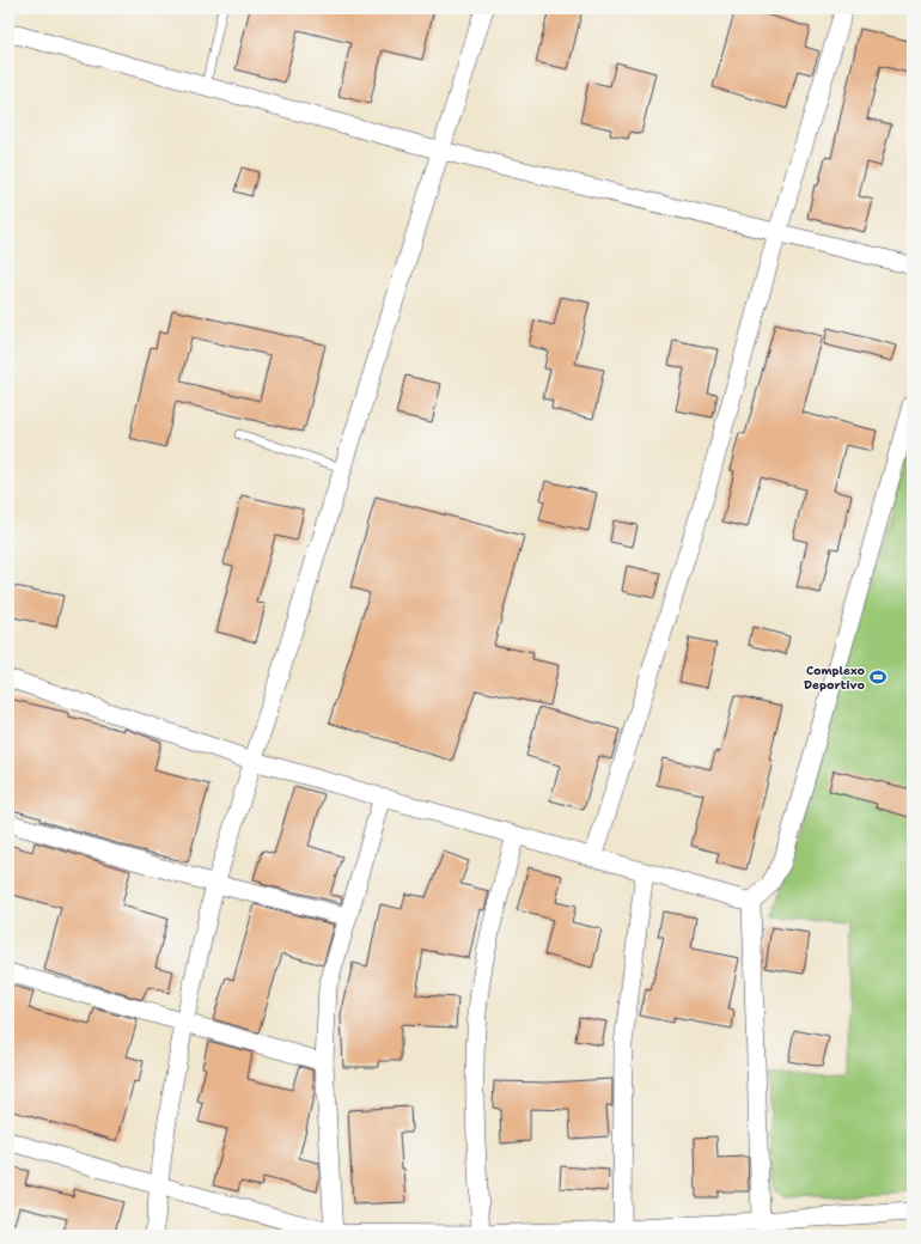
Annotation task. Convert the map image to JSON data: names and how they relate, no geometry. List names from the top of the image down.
{
  "places": {
    "sports": ["Complexo Deportivo"]
  }
}
